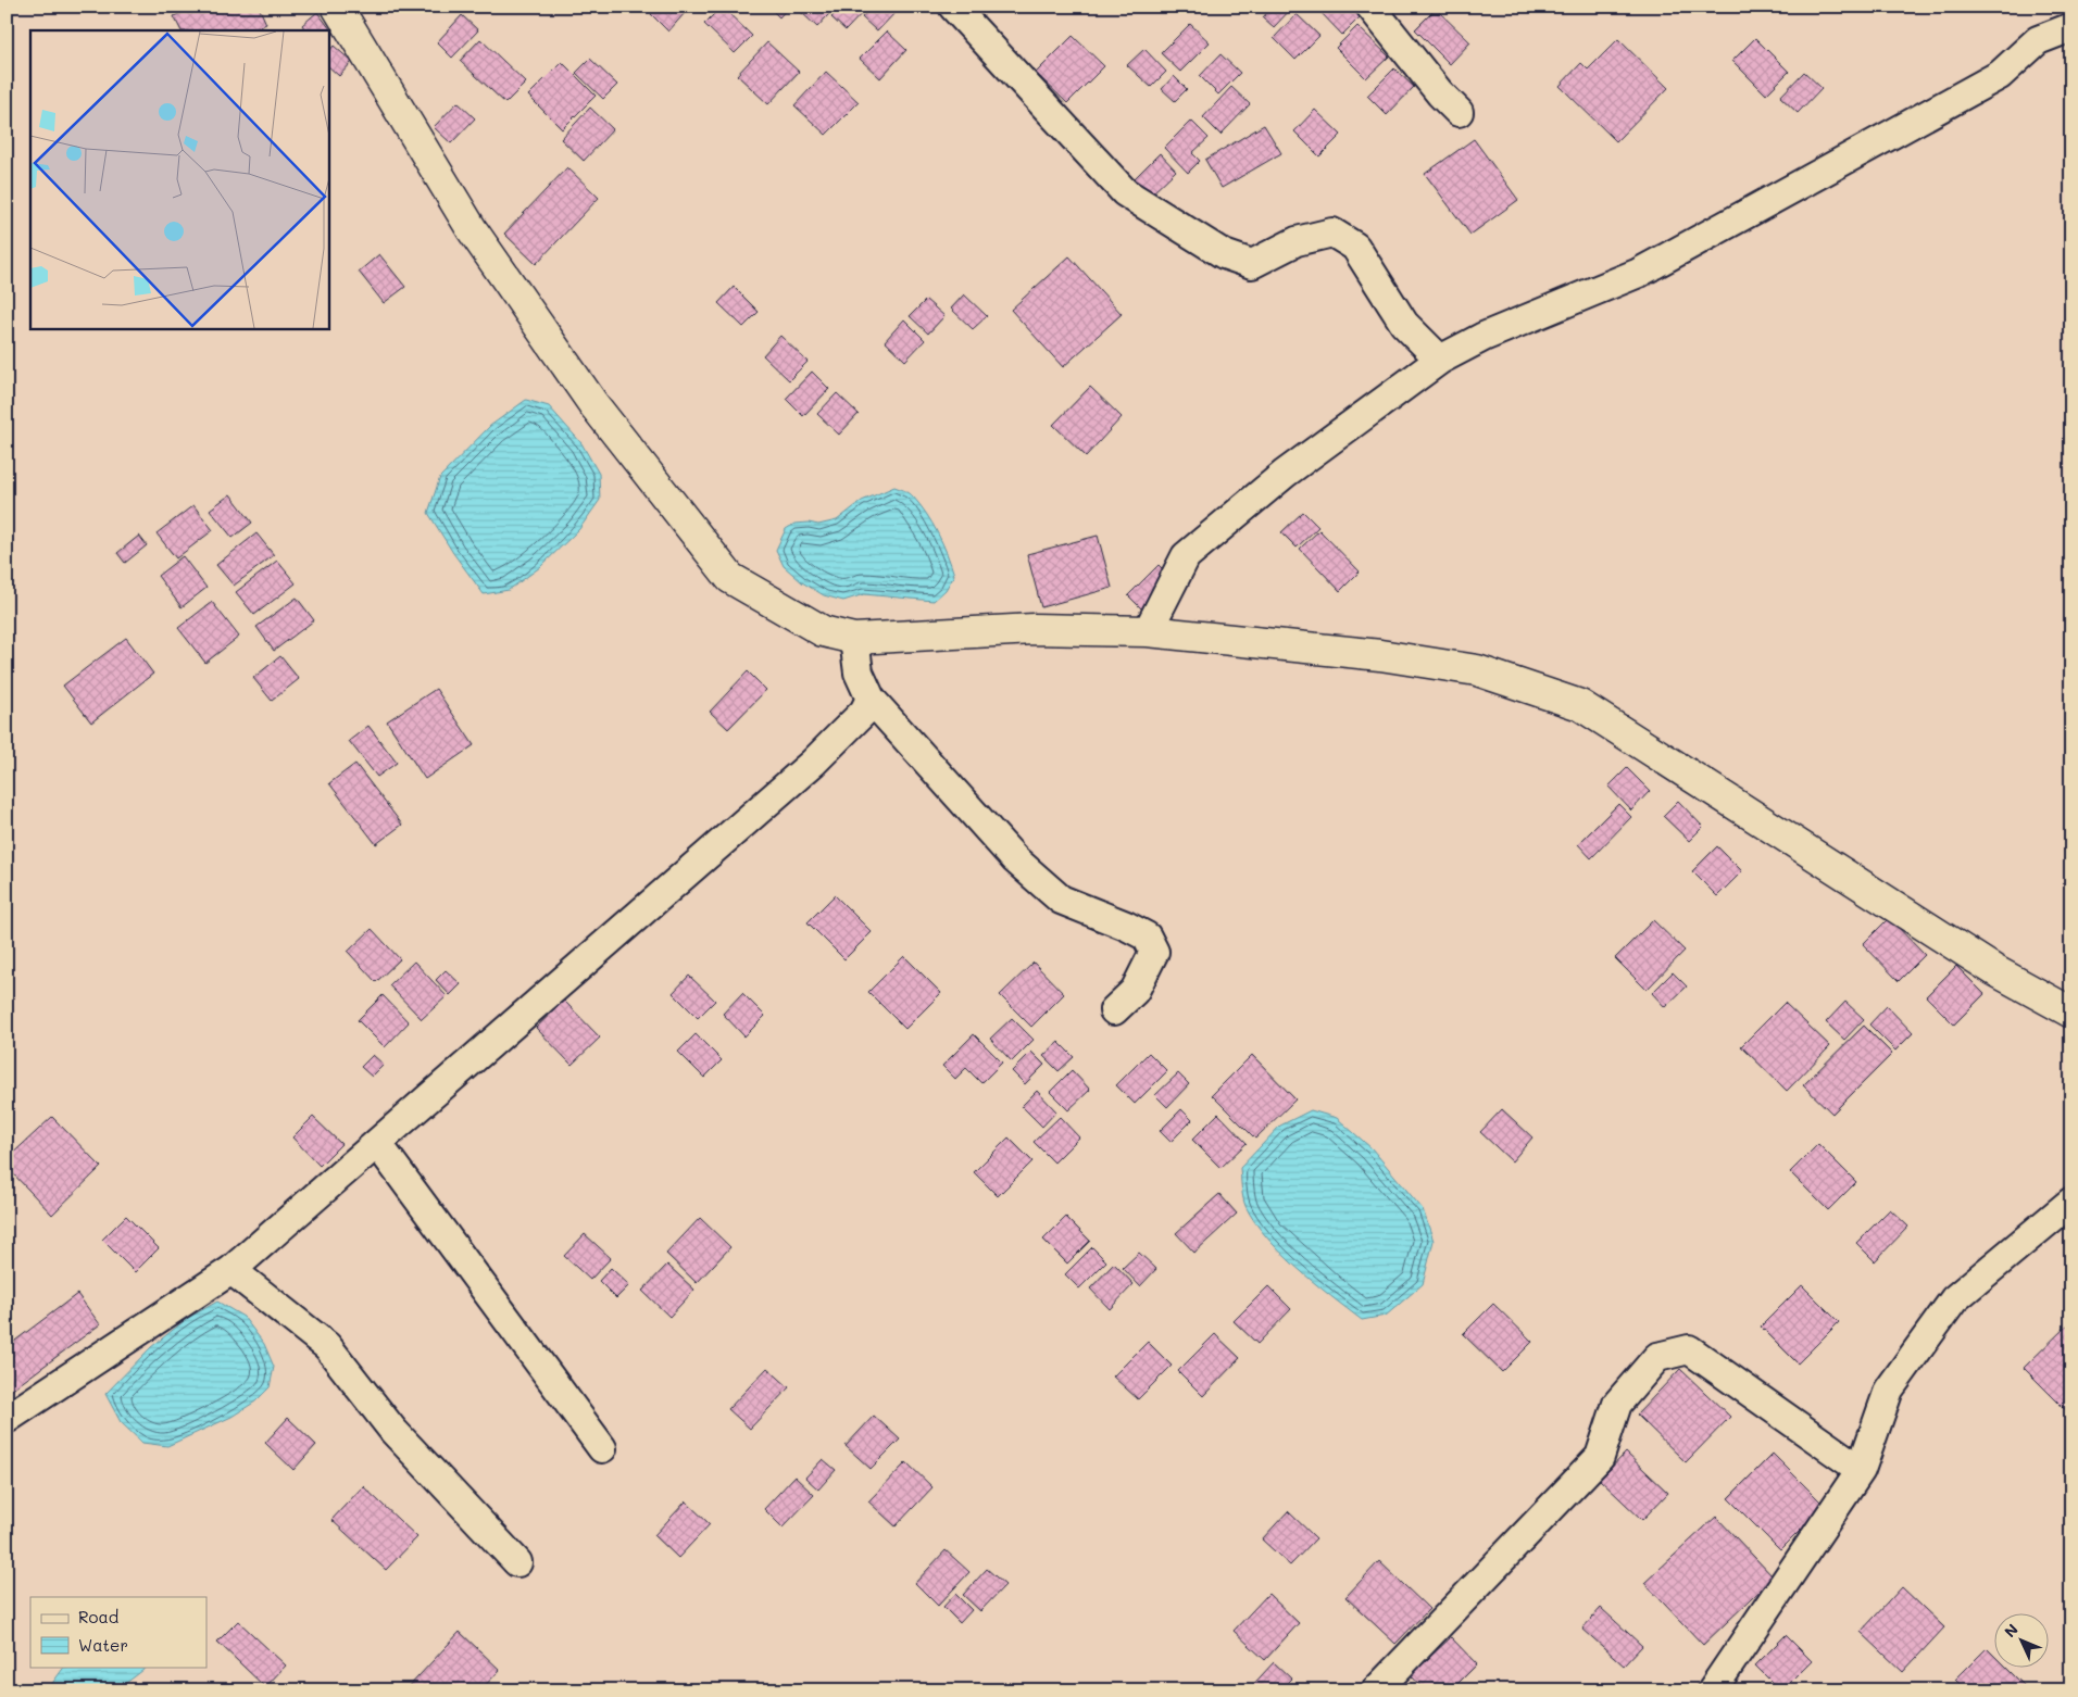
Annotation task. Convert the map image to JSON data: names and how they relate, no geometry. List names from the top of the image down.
{
  "legend": ["Road", "Water"],
  "north": "top left"
}
